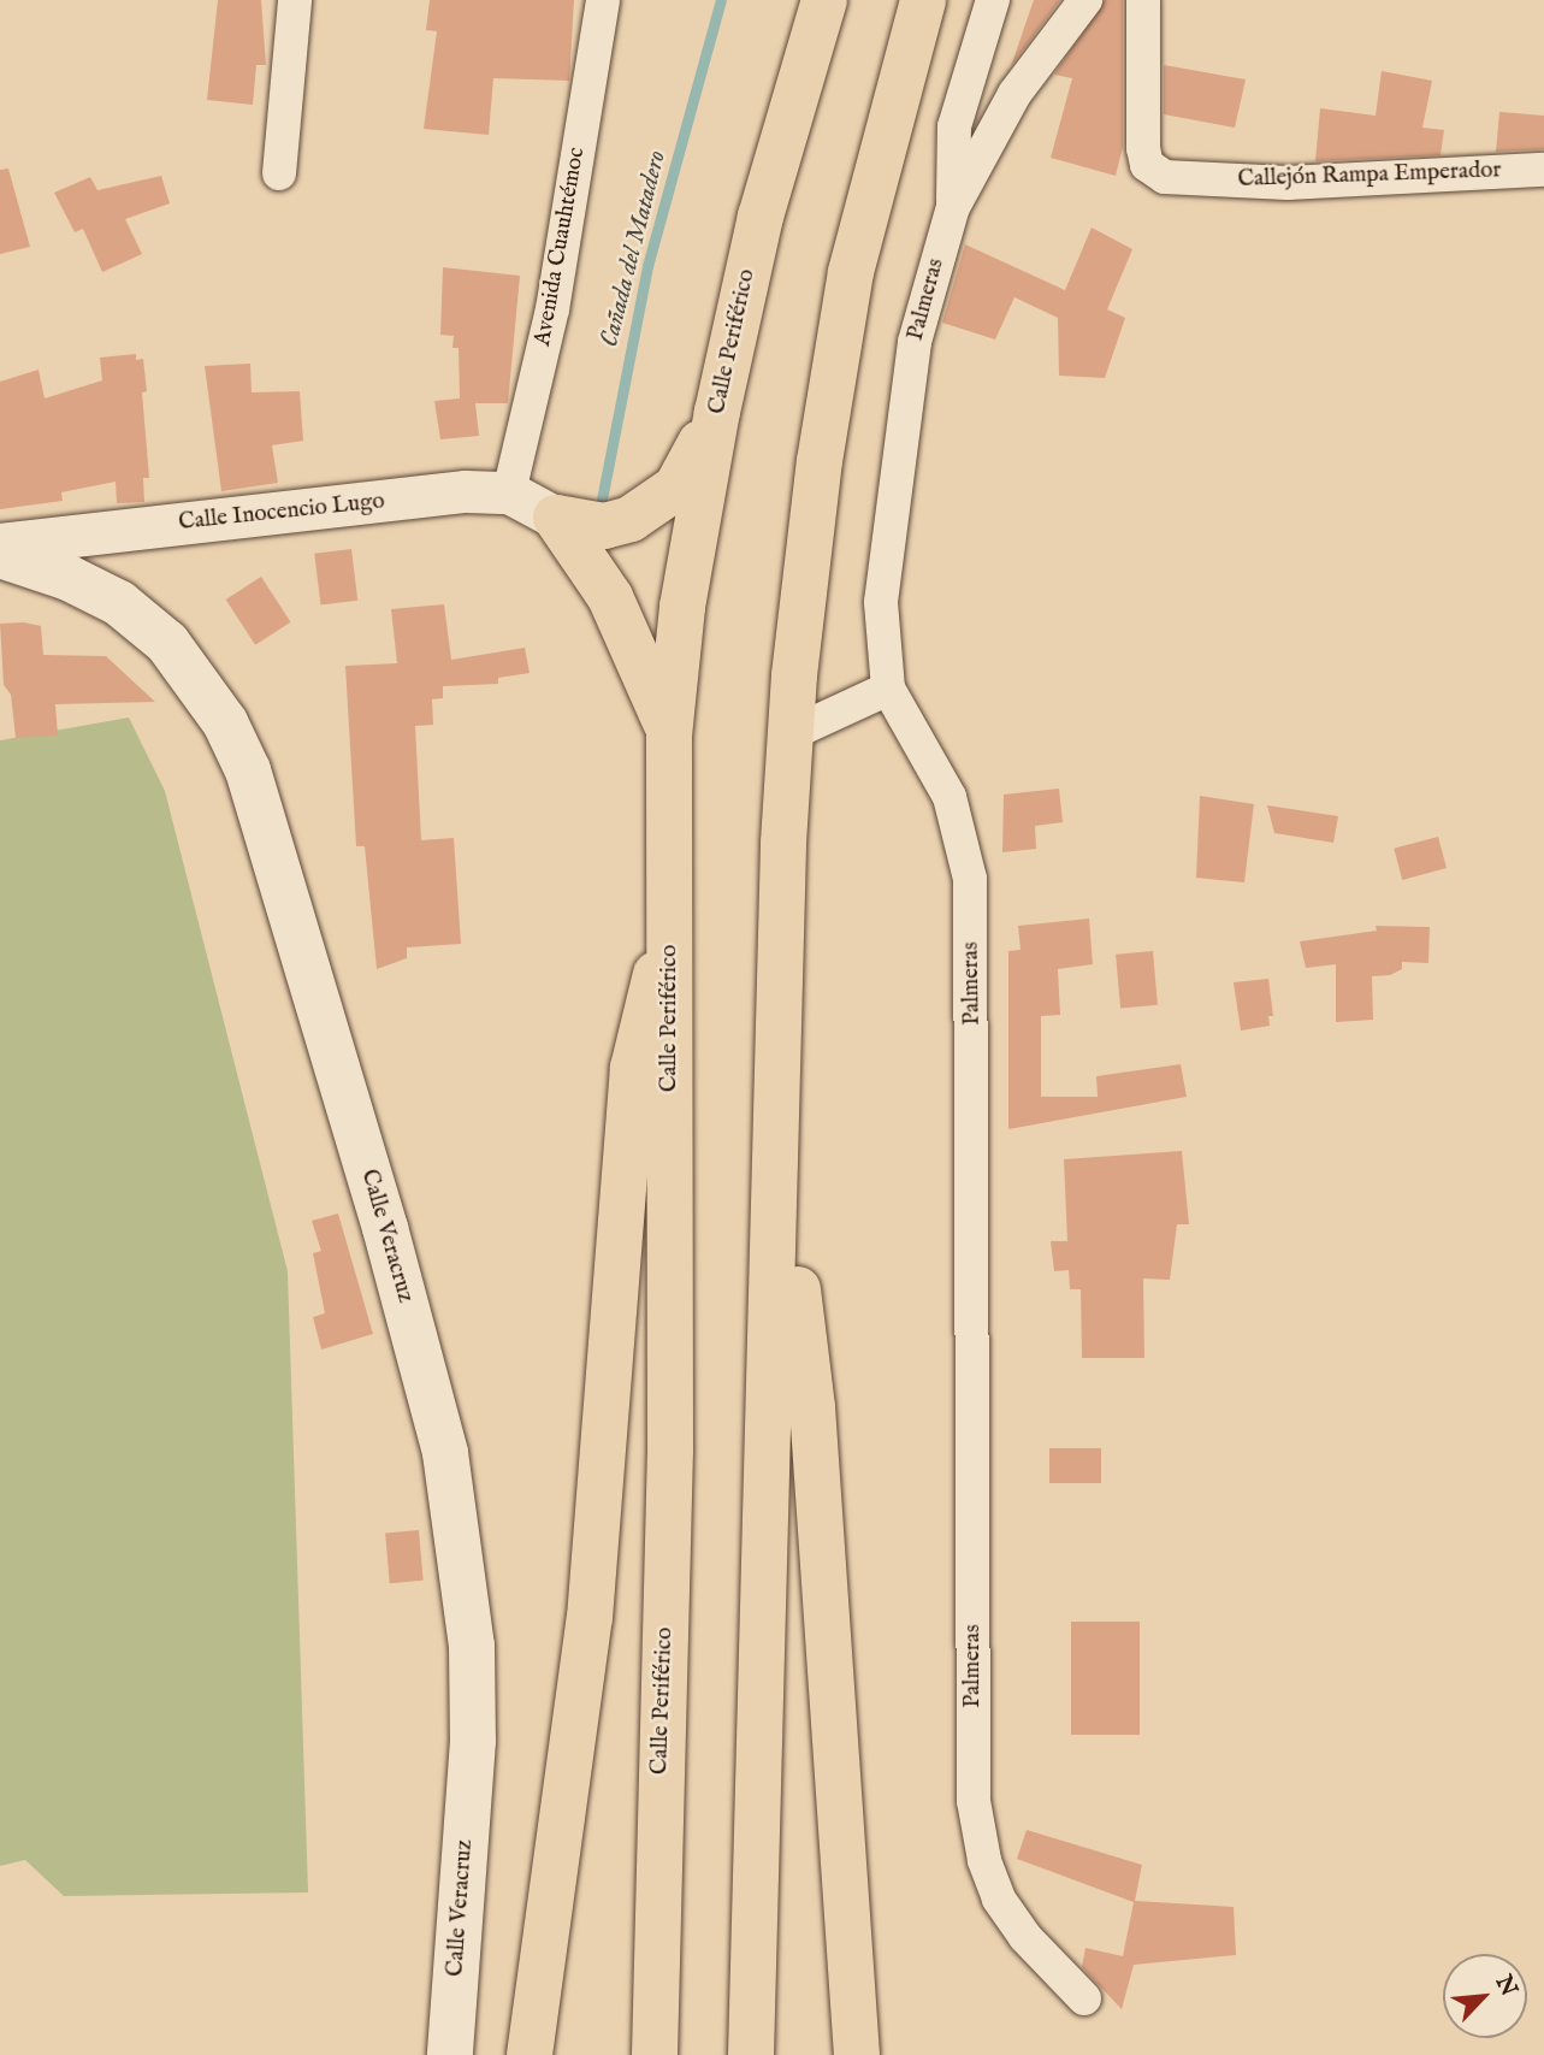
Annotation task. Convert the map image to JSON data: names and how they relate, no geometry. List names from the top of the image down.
{
  "streets": {
    "highway": ["Calle Periférico"],
    "main road": ["Calle Veracruz"],
    "street": [
      "Callejón Rampa Emperador",
      "Avenida Cuauhtémoc",
      "Palmeras",
      "Calle Inocencio Lugo"
    ]
  },
  "crossings": [
    ["Avenida Cuauhtémoc", "Calle Inocencio Lugo"]
  ],
  "water": ["Cañada del Matadero"],
  "north": "top right"
}
